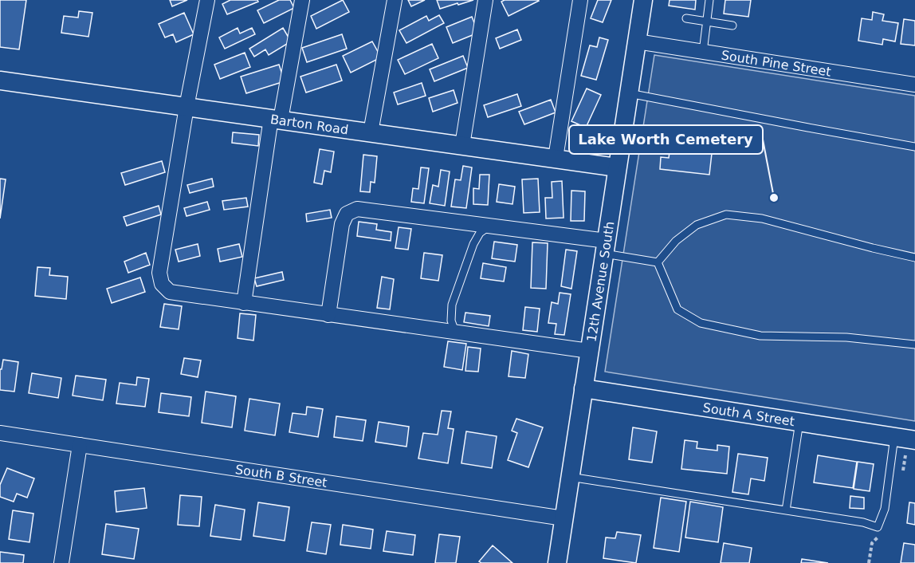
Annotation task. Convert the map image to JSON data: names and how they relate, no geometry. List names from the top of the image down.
{
  "streets": {
    "street": [
      "South Pine Street",
      "Barton Road",
      "12th Avenue South",
      "South A Street",
      "South B Street"
    ]
  },
  "crossings": [
    ["South Pine Street", "12th Avenue South"],
    ["Barton Road", "12th Avenue South"],
    ["12th Avenue South", "South A Street"],
    ["12th Avenue South", "South B Street"]
  ],
  "places": ["Lake Worth Cemetery"]
}
